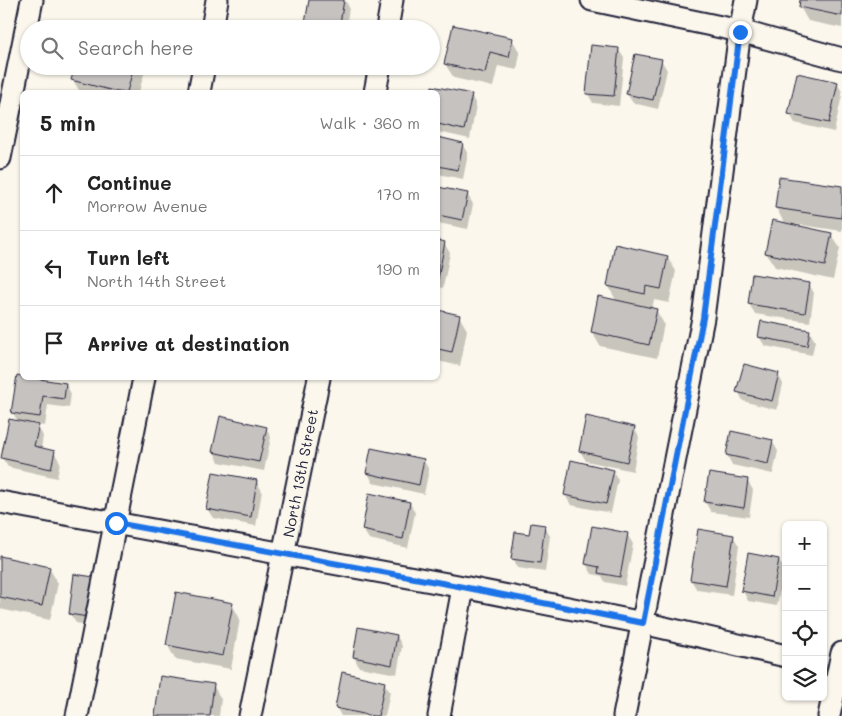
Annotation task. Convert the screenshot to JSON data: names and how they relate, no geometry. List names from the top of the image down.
{
  "streets": {
    "street": ["North 13th Street"]
  },
  "page": {
    "search": "Search here",
    "heading": ["5 min", "Walk · 360 m"],
    "list": [
      ["Continue", "Morrow Avenue", "170 m"],
      ["Turn left", "North 14th Street", "190 m"],
      "Arrive at destination"
    ],
    "map_buttons": ["+", "−"]
  }
}
